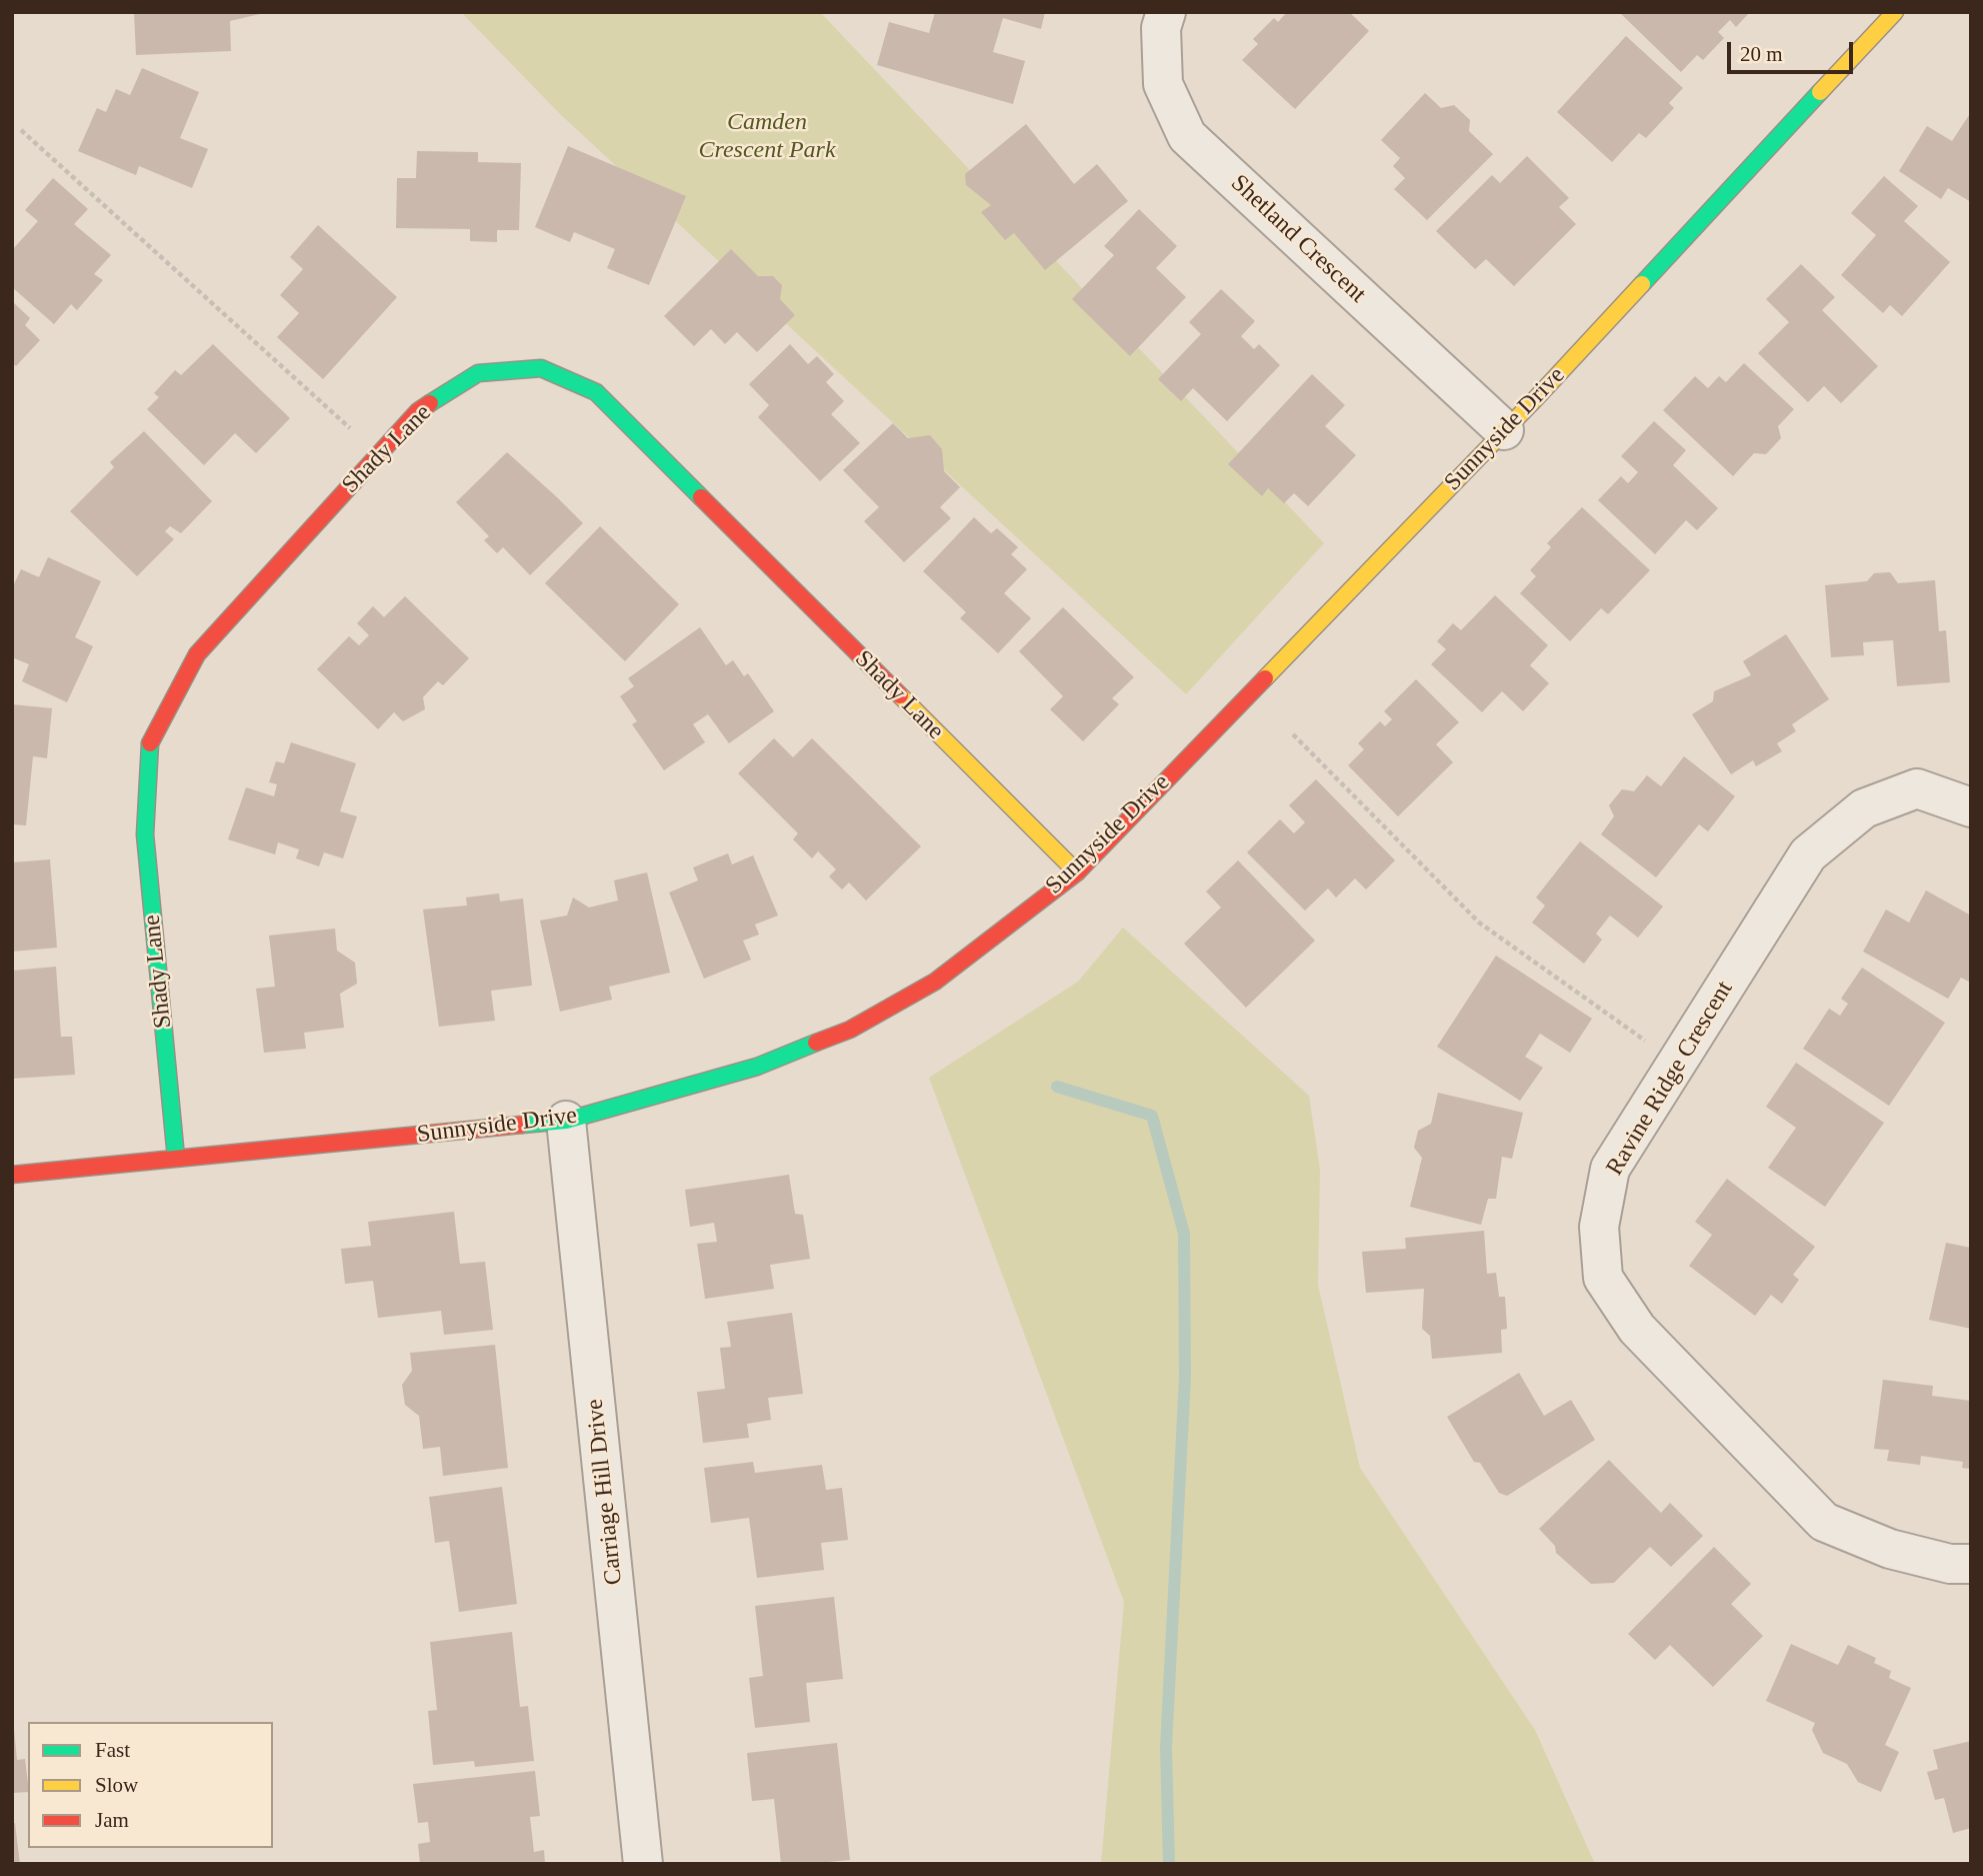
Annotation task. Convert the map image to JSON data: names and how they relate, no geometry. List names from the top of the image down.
{
  "streets": {
    "street": [
      "Shetland Crescent",
      "Sunnyside Drive",
      "Shady Lane",
      "Ravine Ridge Crescent",
      "Carriage Hill Drive"
    ]
  },
  "crossings": [
    ["Shetland Crescent", "Sunnyside Drive"],
    ["Sunnyside Drive", "Shady Lane"],
    ["Sunnyside Drive", "Carriage Hill Drive"]
  ],
  "parks": ["Camden Crescent Park"],
  "legend": ["Fast", "Slow", "Jam"],
  "scale_bar": "20 m"
}
